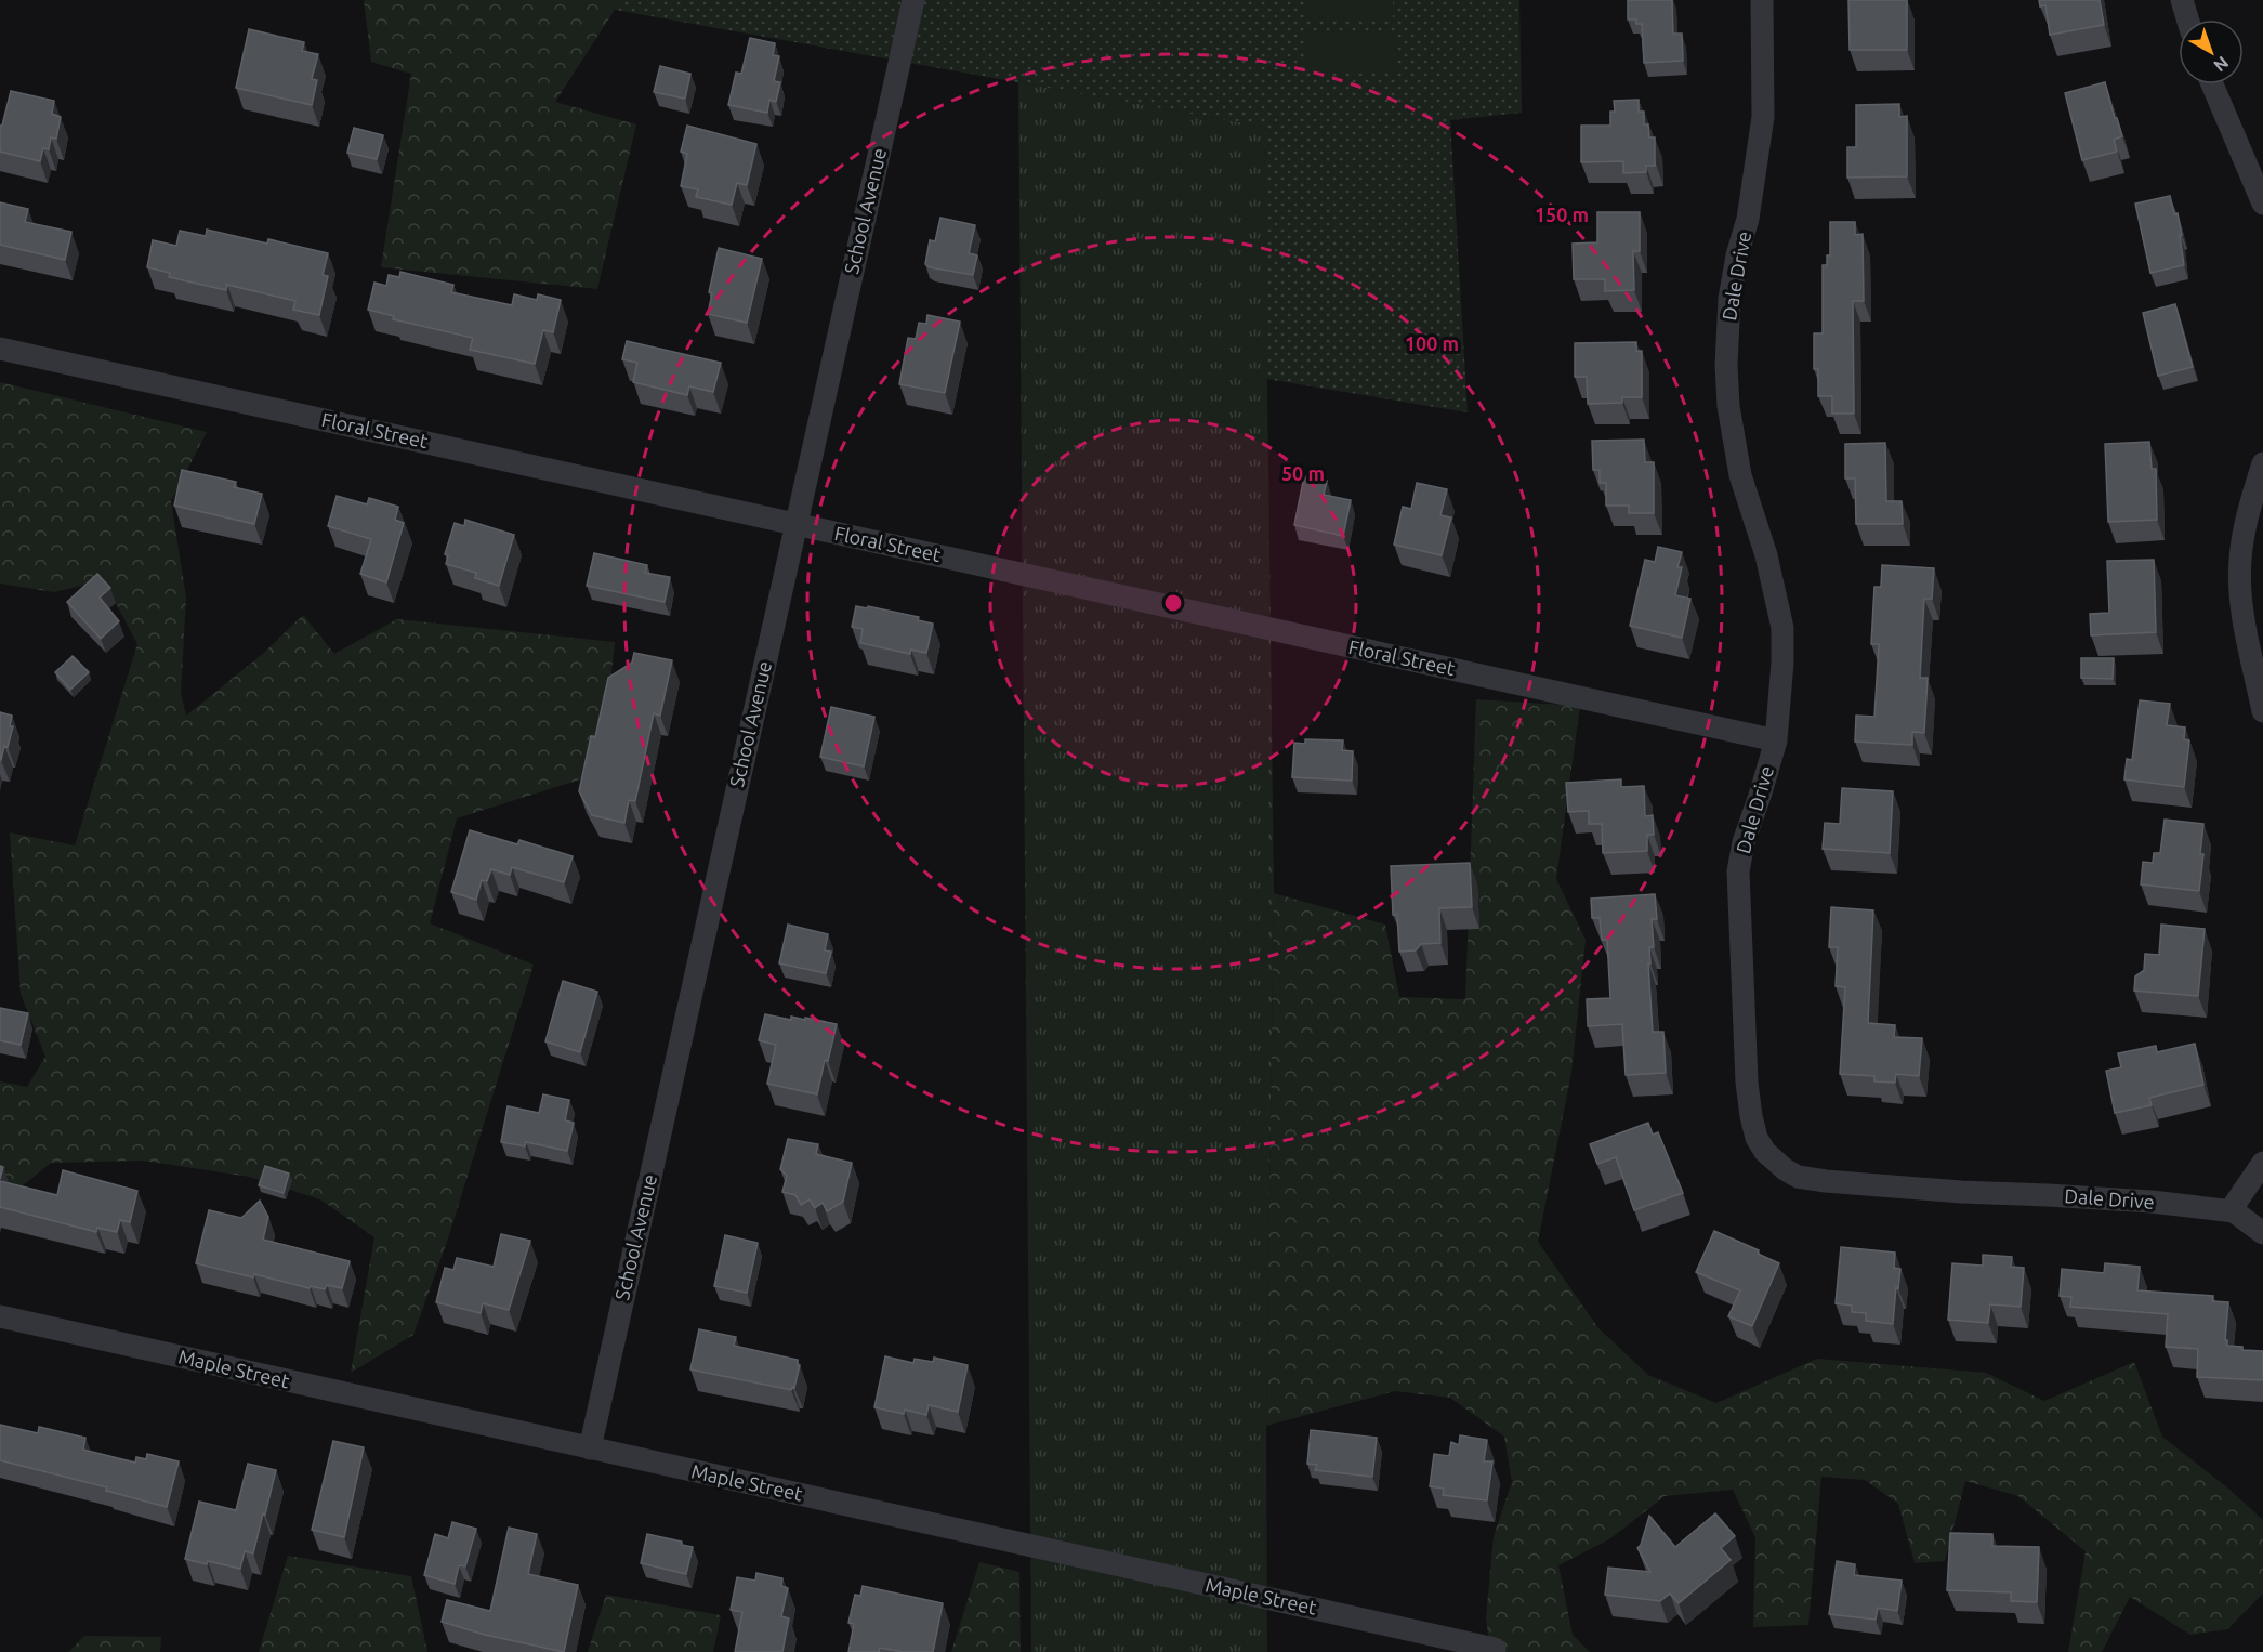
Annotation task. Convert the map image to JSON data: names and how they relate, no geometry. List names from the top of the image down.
{
  "streets": {
    "street": [
      "School Avenue",
      "Dale Drive",
      "Floral Street",
      "Maple Street"
    ]
  },
  "crossings": [
    ["School Avenue", "Floral Street"],
    ["School Avenue", "Maple Street"],
    ["Dale Drive", "Floral Street"]
  ],
  "north": "bottom right",
  "rings": ["150 m", "100 m", "50 m"]
}
